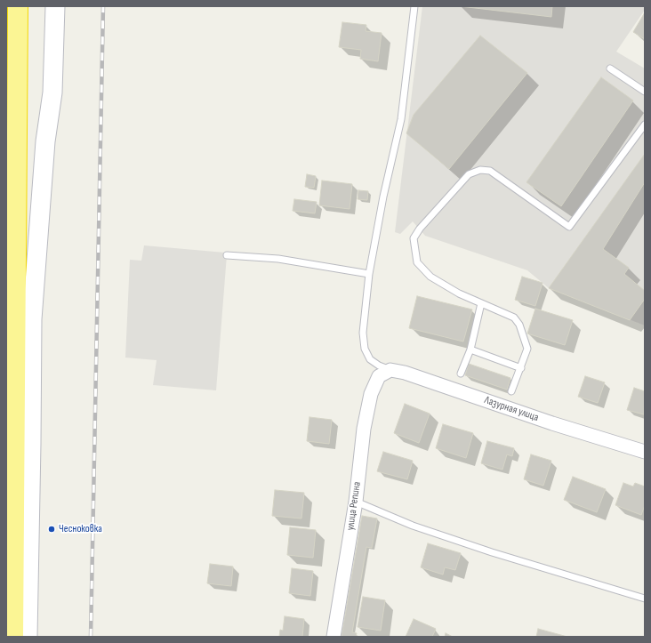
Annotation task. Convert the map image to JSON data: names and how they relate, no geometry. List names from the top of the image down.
{
  "streets": {
    "street": ["Лазурная улица", "улица Репина"]
  },
  "crossings": [
    ["Лазурная улица", "улица Репина"]
  ],
  "places": ["Чесноковка"]
}
